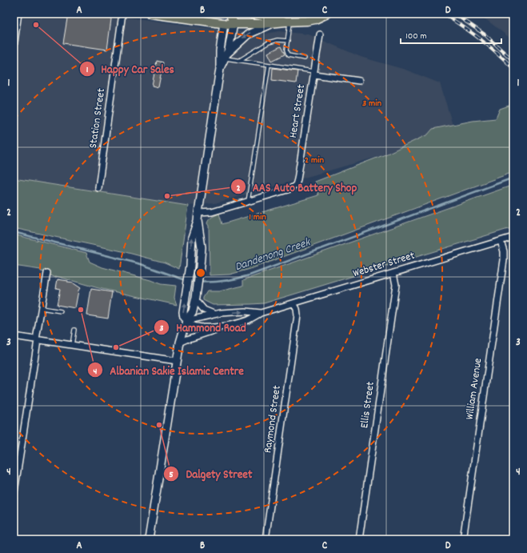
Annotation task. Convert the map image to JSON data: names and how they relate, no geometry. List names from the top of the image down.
{
  "streets": {
    "street": [
      "Heart Street",
      "Station Street",
      "Webster Street",
      "William Avenue",
      "Ellis Street",
      "Raymond Street"
    ]
  },
  "crossings": [
    ["Webster Street", "William Avenue"],
    ["Webster Street", "Ellis Street"],
    ["Webster Street", "Raymond Street"]
  ],
  "water": ["Dandenong Creek"],
  "places": [
    "Happy Car Sales",
    "AAS Auto Battery Shop",
    "Albanian Sakie Islamic Centre",
    "Hammond Road",
    "Dalgety Street"
  ],
  "scale_bar": "100 m",
  "grid": {
    "columns": [
      "A",
      "B",
      "C",
      "D"
    ],
    "rows": [
      "1",
      "2",
      "3",
      "4"
    ]
  },
  "rings": ["3 min", "2 min", "1 min"]
}
